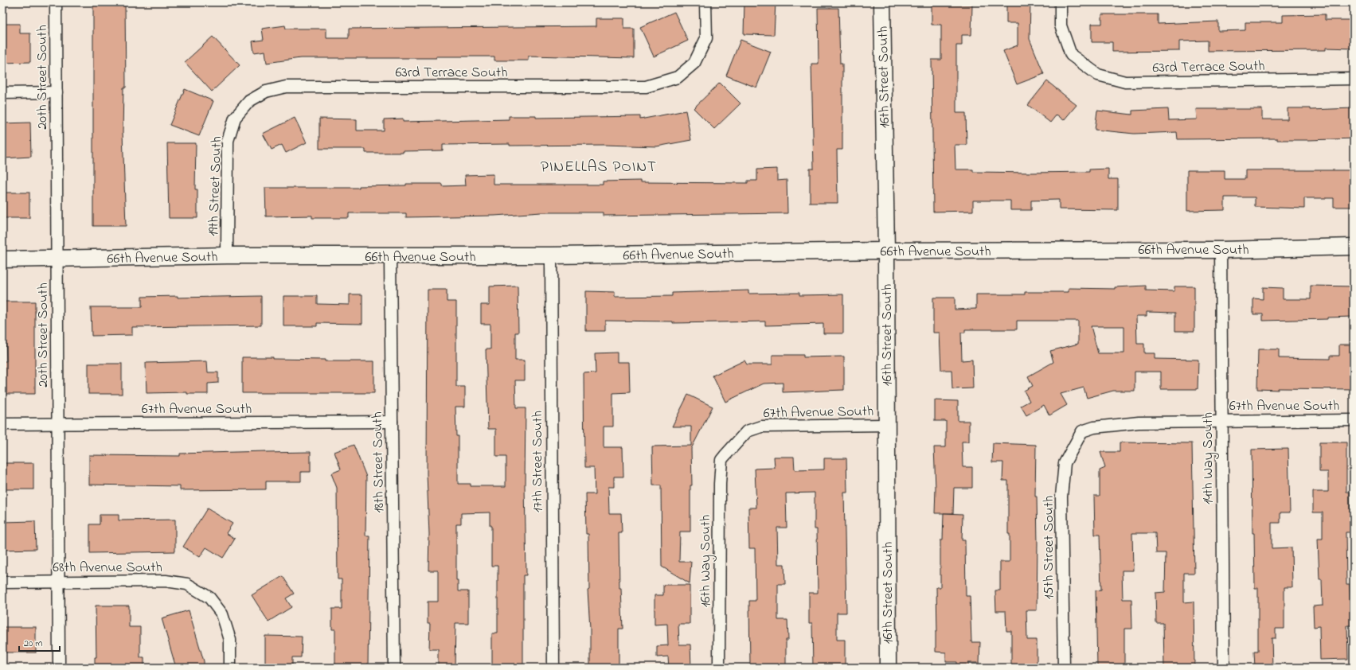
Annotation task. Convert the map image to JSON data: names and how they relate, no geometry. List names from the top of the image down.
{
  "streets": {
    "street": [
      "63rd Terrace South",
      "20th Street South",
      "16th Street South",
      "19th Street South",
      "66th Avenue South",
      "67th Avenue South",
      "14th Way South",
      "17th Street South",
      "18th Street South",
      "15th Street South",
      "16th Way South",
      "68th Avenue South"
    ]
  },
  "crossings": [
    ["63rd Terrace South", "19th Street South"],
    ["20th Street South", "66th Avenue South"],
    ["20th Street South", "67th Avenue South"],
    ["20th Street South", "68th Avenue South"],
    ["16th Street South", "66th Avenue South"],
    ["16th Street South", "67th Avenue South"],
    ["19th Street South", "66th Avenue South"],
    ["66th Avenue South", "14th Way South"],
    ["66th Avenue South", "17th Street South"],
    ["66th Avenue South", "18th Street South"],
    ["67th Avenue South", "14th Way South"],
    ["67th Avenue South", "18th Street South"],
    ["67th Avenue South", "15th Street South"],
    ["67th Avenue South", "16th Way South"]
  ],
  "districts": ["PINELLAS POINT"],
  "scale_bar": "20 m"
}
